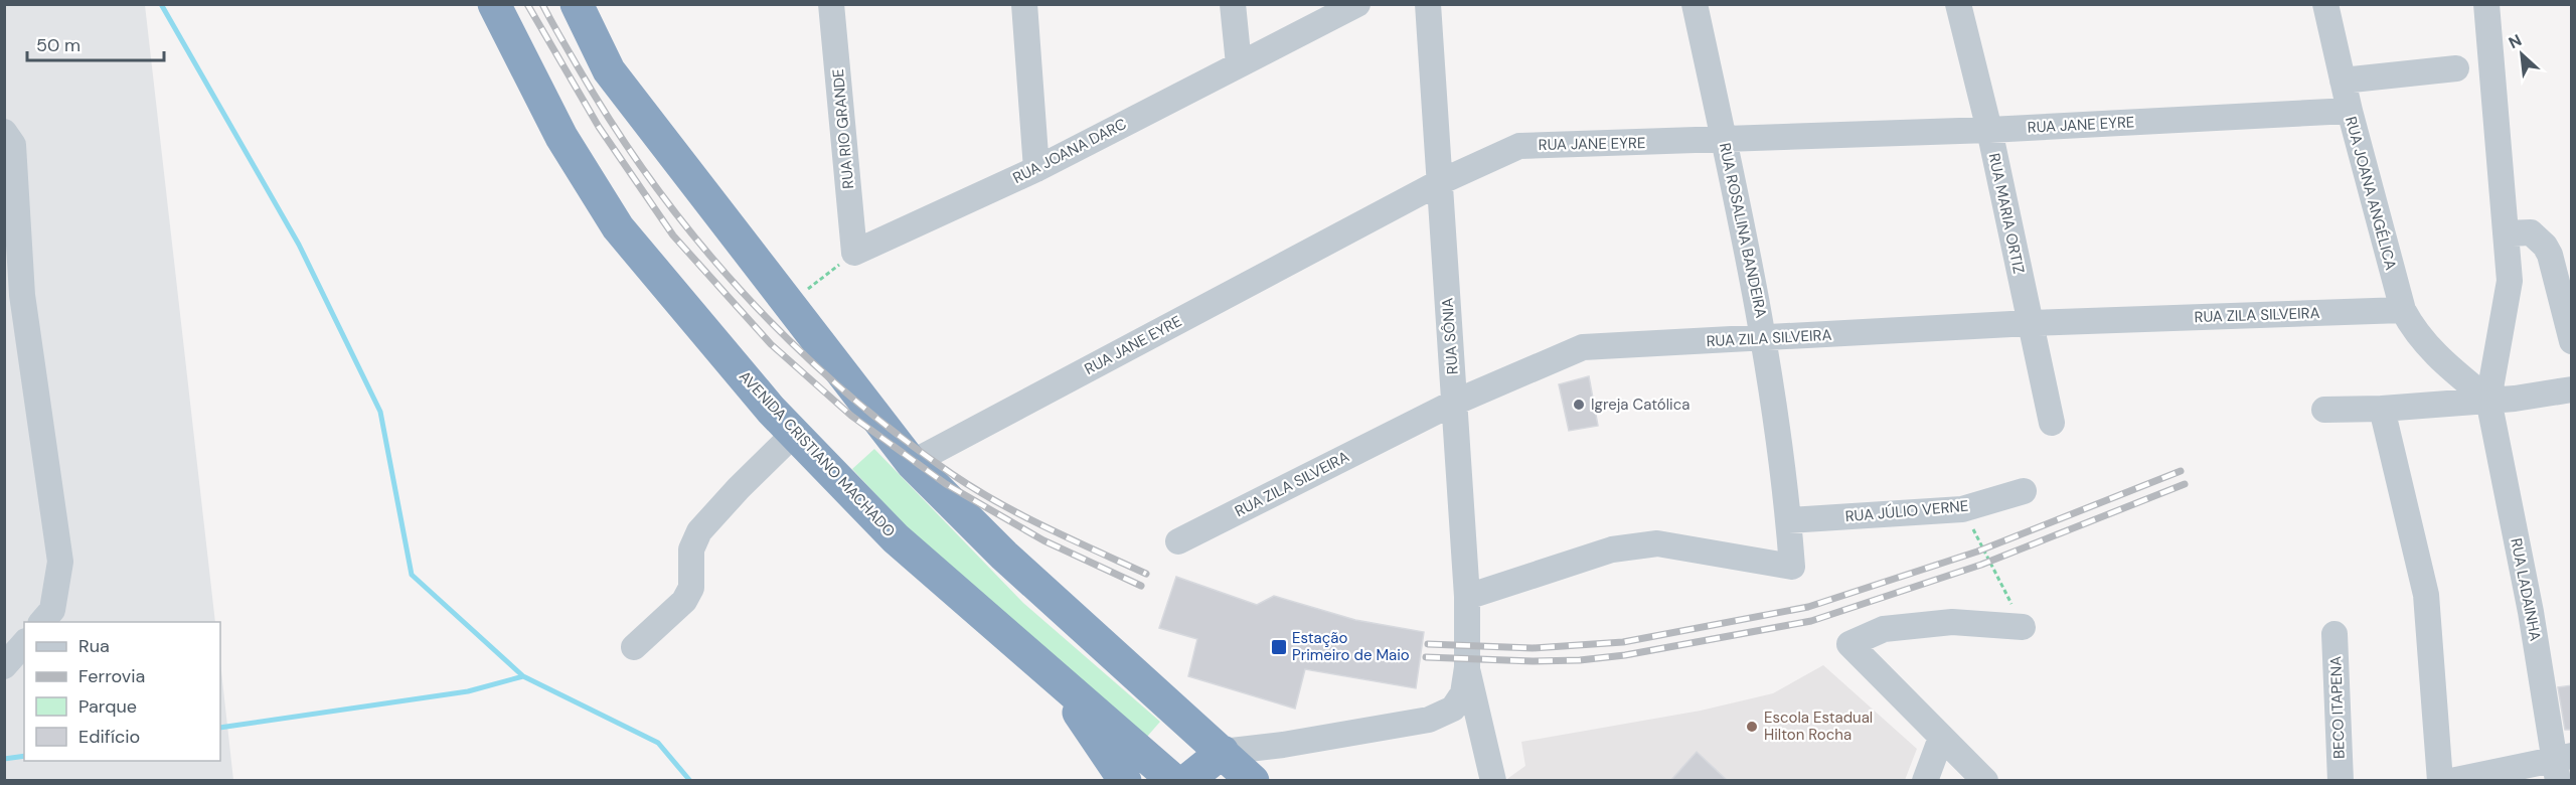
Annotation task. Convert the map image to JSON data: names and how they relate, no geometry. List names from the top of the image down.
{
  "streets": {
    "highway": ["AVENIDA CRISTIANO MACHADO"],
    "street": [
      "RUA JANE EYRE",
      "RUA RIO GRANDE",
      "RUA JOANA DARC",
      "RUA JOANA ANGÉLICA",
      "RUA MARIA ORTIZ",
      "RUA ROSALINA BANDEIRA",
      "RUA ZILA SILVEIRA",
      "RUA SÔNIA",
      "RUA JÚLIO VERNE",
      "RUA LADAINHA",
      "BECO ITAPENA"
    ]
  },
  "crossings": [
    ["RUA JANE EYRE", "RUA JOANA ANGÉLICA"],
    ["RUA JANE EYRE", "RUA MARIA ORTIZ"],
    ["RUA JANE EYRE", "RUA ROSALINA BANDEIRA"],
    ["RUA JANE EYRE", "RUA SÔNIA"],
    ["RUA RIO GRANDE", "RUA JOANA DARC"],
    ["RUA JOANA ANGÉLICA", "RUA ZILA SILVEIRA"],
    ["RUA JOANA ANGÉLICA", "RUA LADAINHA"],
    ["RUA MARIA ORTIZ", "RUA ZILA SILVEIRA"],
    ["RUA ROSALINA BANDEIRA", "RUA ZILA SILVEIRA"],
    ["RUA ROSALINA BANDEIRA", "RUA SÔNIA"],
    ["RUA ROSALINA BANDEIRA", "RUA JÚLIO VERNE"],
    ["RUA ZILA SILVEIRA", "RUA SÔNIA"]
  ],
  "places": {
    "other": ["Igreja Católica", "Escola Estadual Hilton Rocha"],
    "transit": ["Estação Primeiro de Maio"]
  },
  "legend": [
    "Rua",
    "Ferrovia",
    "Parque",
    "Edifício"
  ],
  "scale_bar": "50 m",
  "north": "top left"
}
